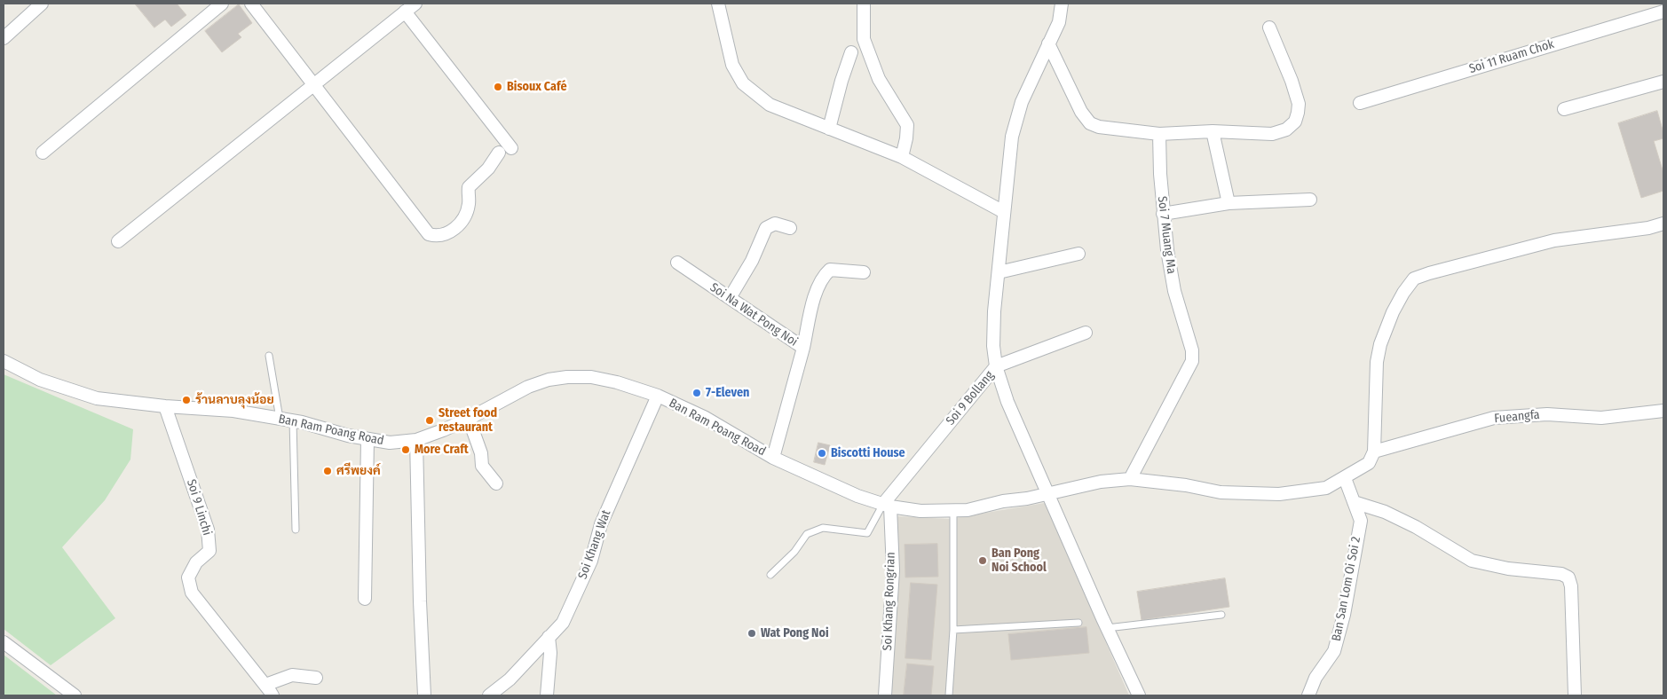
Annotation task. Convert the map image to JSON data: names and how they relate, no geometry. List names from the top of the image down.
{
  "streets": {
    "street": [
      "Soi 11 Ruam Chok",
      "Soi 7 Muang Ma",
      "Soi Na Wat Pong Noi",
      "Soi 9 Bollang",
      "Fueangfa",
      "Ban Ram Poang Road",
      "Soi 9 Linchi",
      "Soi Khang Wat",
      "Ban San Lom Oi Soi 2",
      "Soi Khang Rongrian"
    ]
  },
  "crossings": [
    ["Soi 7 Muang Ma", "Ban Ram Poang Road"],
    ["Soi Na Wat Pong Noi", "Ban Ram Poang Road"],
    ["Soi 9 Bollang", "Ban Ram Poang Road"],
    ["Soi 9 Bollang", "Soi Khang Rongrian"],
    ["Fueangfa", "Ban Ram Poang Road"],
    ["Ban Ram Poang Road", "Soi 9 Linchi"],
    ["Ban Ram Poang Road", "Soi Khang Wat"],
    ["Ban Ram Poang Road", "Ban San Lom Oi Soi 2"],
    ["Ban Ram Poang Road", "Soi Khang Rongrian"]
  ],
  "places": [
    "Bisoux Café",
    "7-Eleven",
    "ร้านลาบลุงน้อย",
    "Street food restaurant",
    "More Craft",
    "Biscotti House",
    "ศรีพยงค์",
    "Ban Pong Noi School",
    "Wat Pong Noi"
  ]
}
